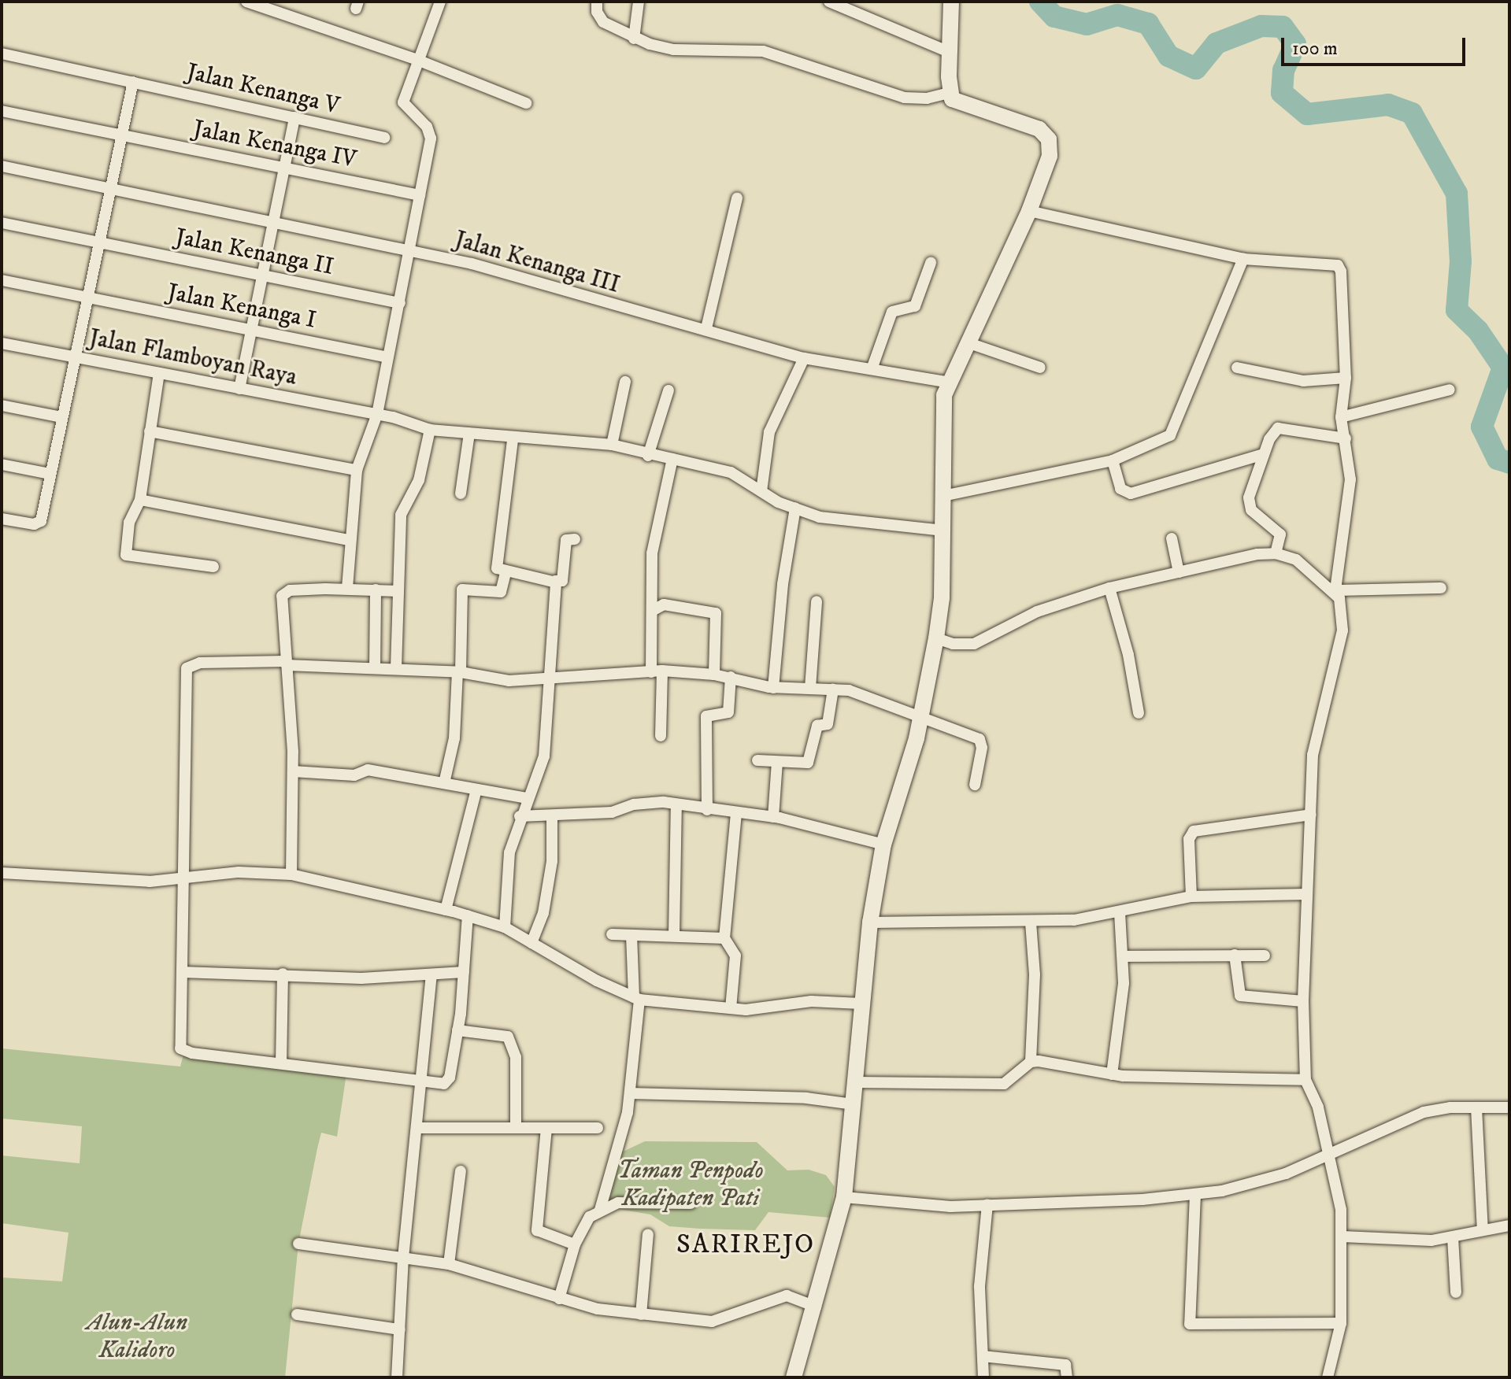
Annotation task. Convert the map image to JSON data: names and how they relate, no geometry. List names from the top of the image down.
{
  "streets": {
    "street": [
      "Jalan Kenanga V",
      "Jalan Kenanga IV",
      "Jalan Kenanga II",
      "Jalan Kenanga III",
      "Jalan Kenanga I",
      "Jalan Flamboyan Raya"
    ]
  },
  "districts": ["SARIREJO"],
  "parks": ["Taman Penpodo Kadipaten Pati", "Alun-Alun Kalidoro"],
  "scale_bar": "100 m"
}
